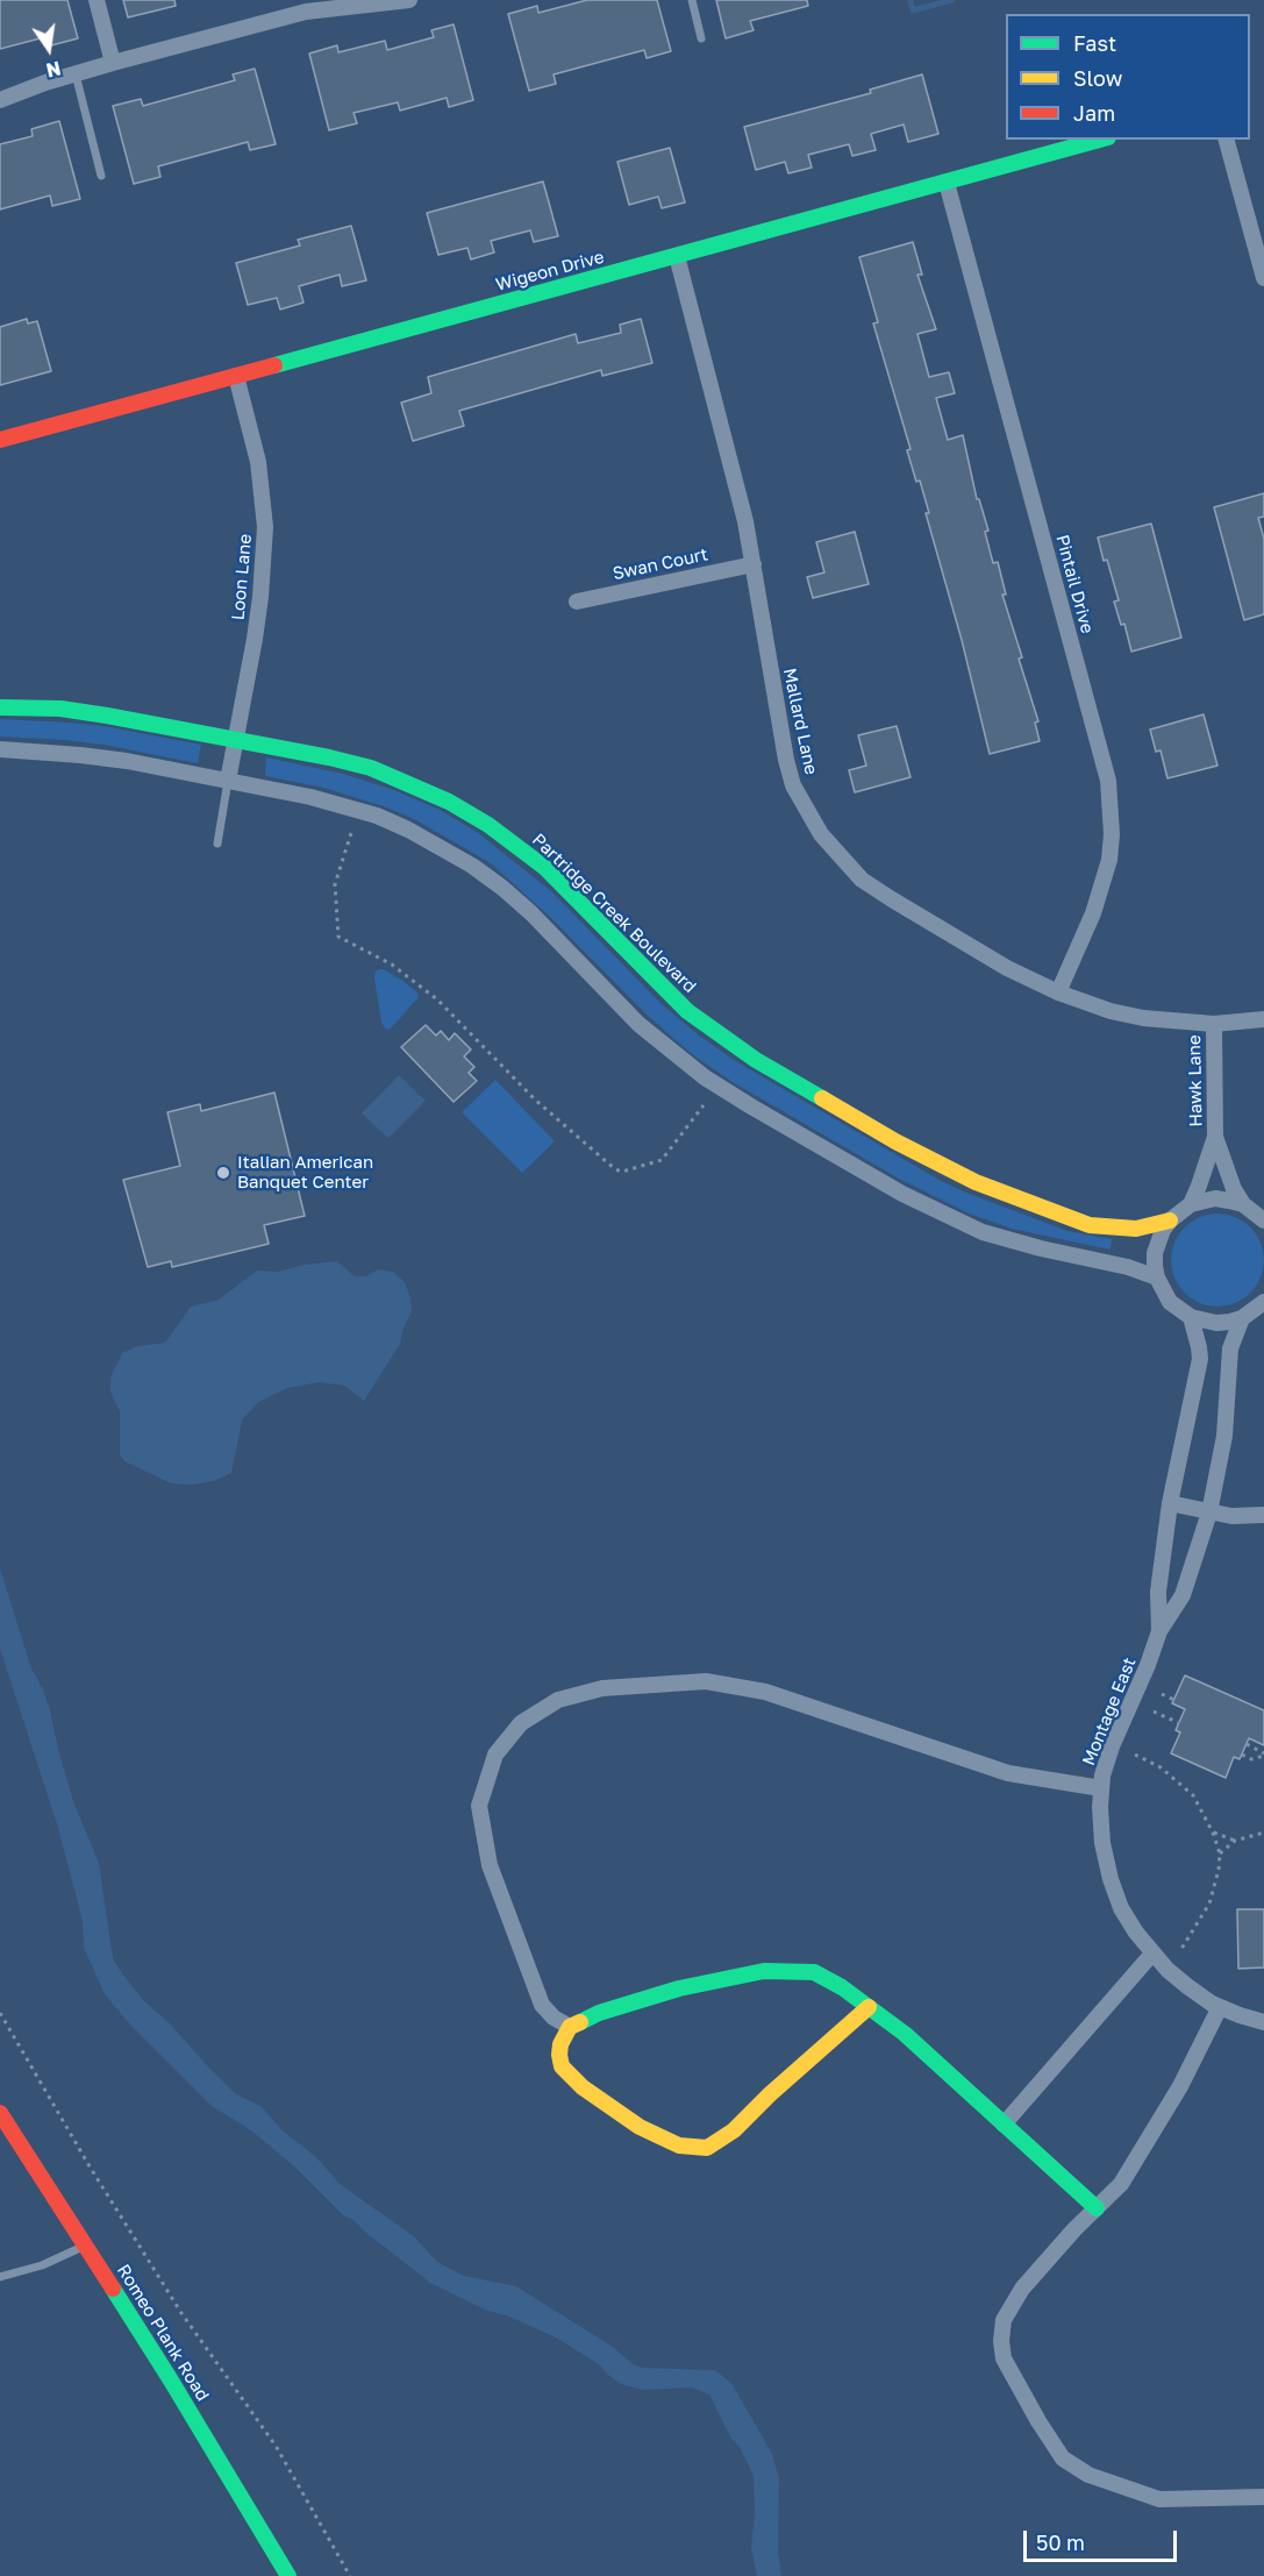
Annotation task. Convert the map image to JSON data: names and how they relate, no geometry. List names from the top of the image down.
{
  "streets": {
    "street": [
      "Wigeon Drive",
      "Swan Court",
      "Loon Lane",
      "Pintail Drive",
      "Mallard Lane",
      "Partridge Creek Boulevard",
      "Hawk Lane",
      "Montage East",
      "Romeo Plank Road"
    ]
  },
  "crossings": [
    ["Wigeon Drive", "Loon Lane"],
    ["Wigeon Drive", "Pintail Drive"],
    ["Wigeon Drive", "Mallard Lane"],
    ["Swan Court", "Mallard Lane"],
    ["Loon Lane", "Partridge Creek Boulevard"],
    ["Pintail Drive", "Mallard Lane"],
    ["Mallard Lane", "Hawk Lane"]
  ],
  "places": ["Italian American Banquet Center"],
  "legend": ["Fast", "Slow", "Jam"],
  "scale_bar": "50 m",
  "north": "bottom"
}
